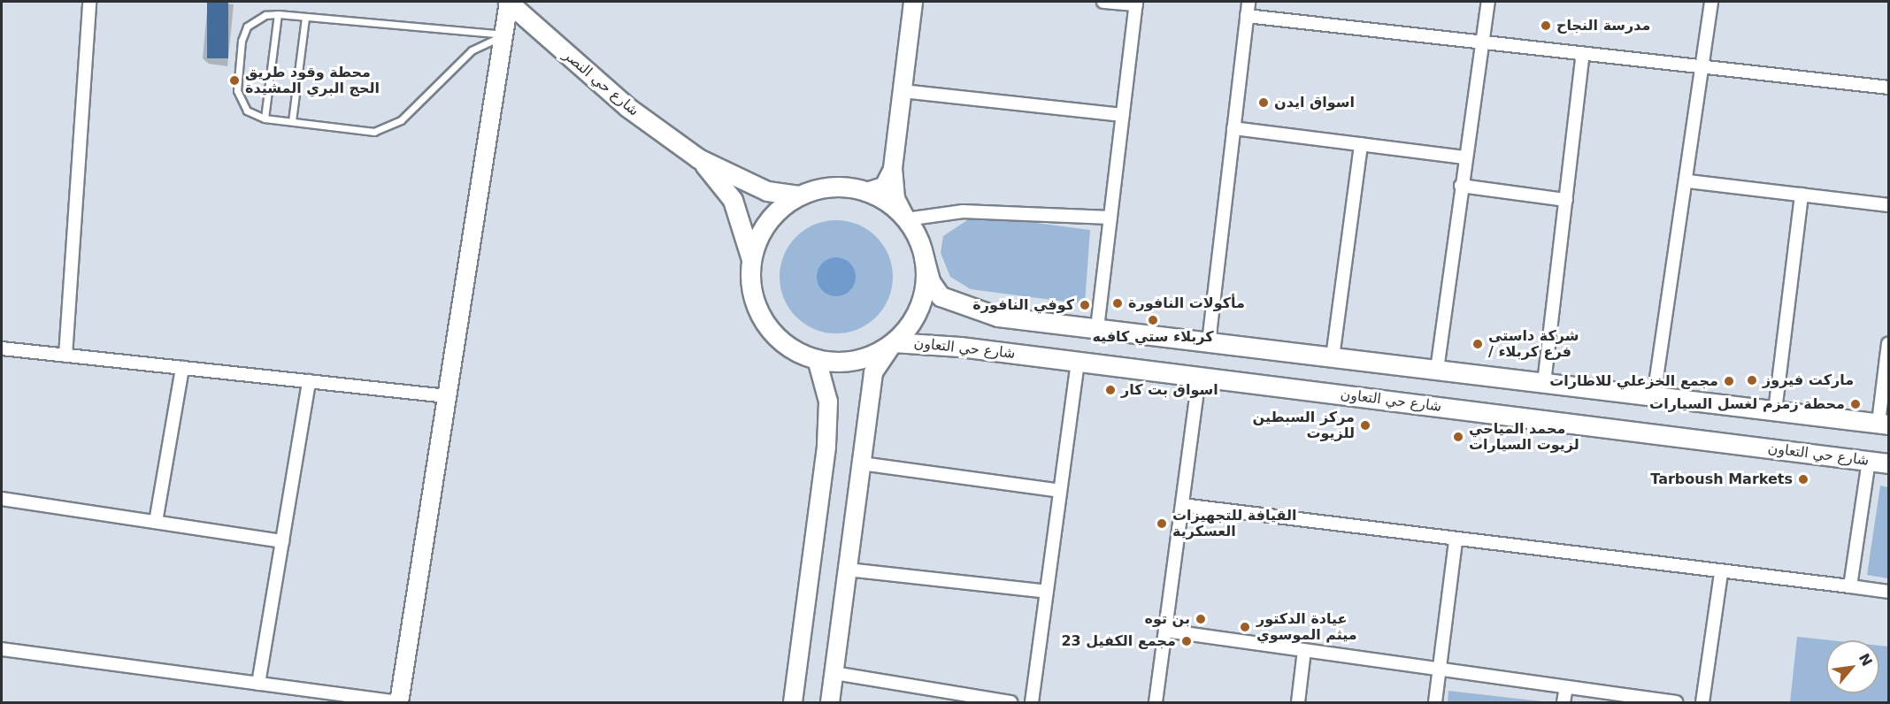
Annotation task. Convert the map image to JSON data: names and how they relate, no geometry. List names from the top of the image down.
{
  "streets": {
    "main road": ["شارع حي النصر", "شارع حي التعاون"]
  },
  "places": [
    "مدرسة النجاح",
    "محطة وقود طريق الحج البري المشيدة",
    "اسواق ايدن",
    "مأكولات النافورة",
    "كوفي النافورة",
    "كربلاء ستي كافيه",
    "شركة داستي / فرع كربلاء",
    "ماركت فيروز",
    "مجمع الخزعلي للاطارات",
    "اسواق بت كار",
    "محطة زمزم لغسل السيارات",
    "مركز السبطين للزيوت",
    "محمد المياحي لزيوت السيارات",
    "Tarboush Markets",
    "القيافة للتجهيزات العسكرية",
    "بن توه",
    "عيادة الدكتور ميثم الموسوي",
    "مجمع الكفيل 23"
  ],
  "north": "top right"
}
